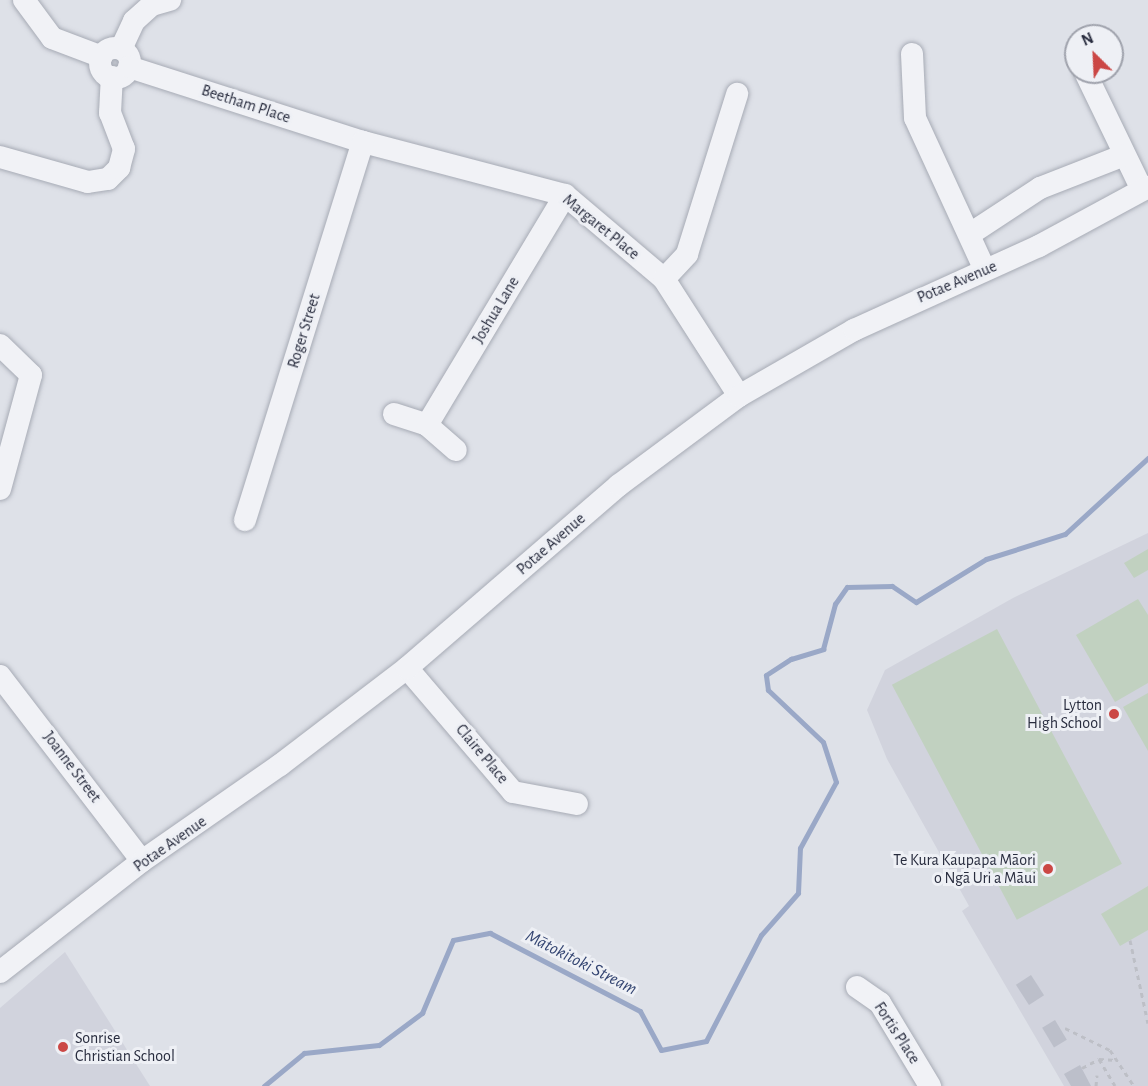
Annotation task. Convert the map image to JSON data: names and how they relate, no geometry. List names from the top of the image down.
{
  "streets": {
    "street": [
      "Beetham Place",
      "Margaret Place",
      "Potae Avenue",
      "Joshua Lane",
      "Roger Street",
      "Claire Place",
      "Joanne Street",
      "Fortis Place"
    ]
  },
  "crossings": [
    ["Beetham Place", "Margaret Place"],
    ["Beetham Place", "Roger Street"],
    ["Margaret Place", "Potae Avenue"],
    ["Margaret Place", "Joshua Lane"],
    ["Margaret Place", "Roger Street"],
    ["Potae Avenue", "Claire Place"],
    ["Potae Avenue", "Joanne Street"]
  ],
  "water": ["Mātokitoki Stream"],
  "places": ["Lytton High School", "Te Kura Kaupapa Māori o Ngā Uri a Māui", "Sonrise Christian School"],
  "north": "top left"
}
